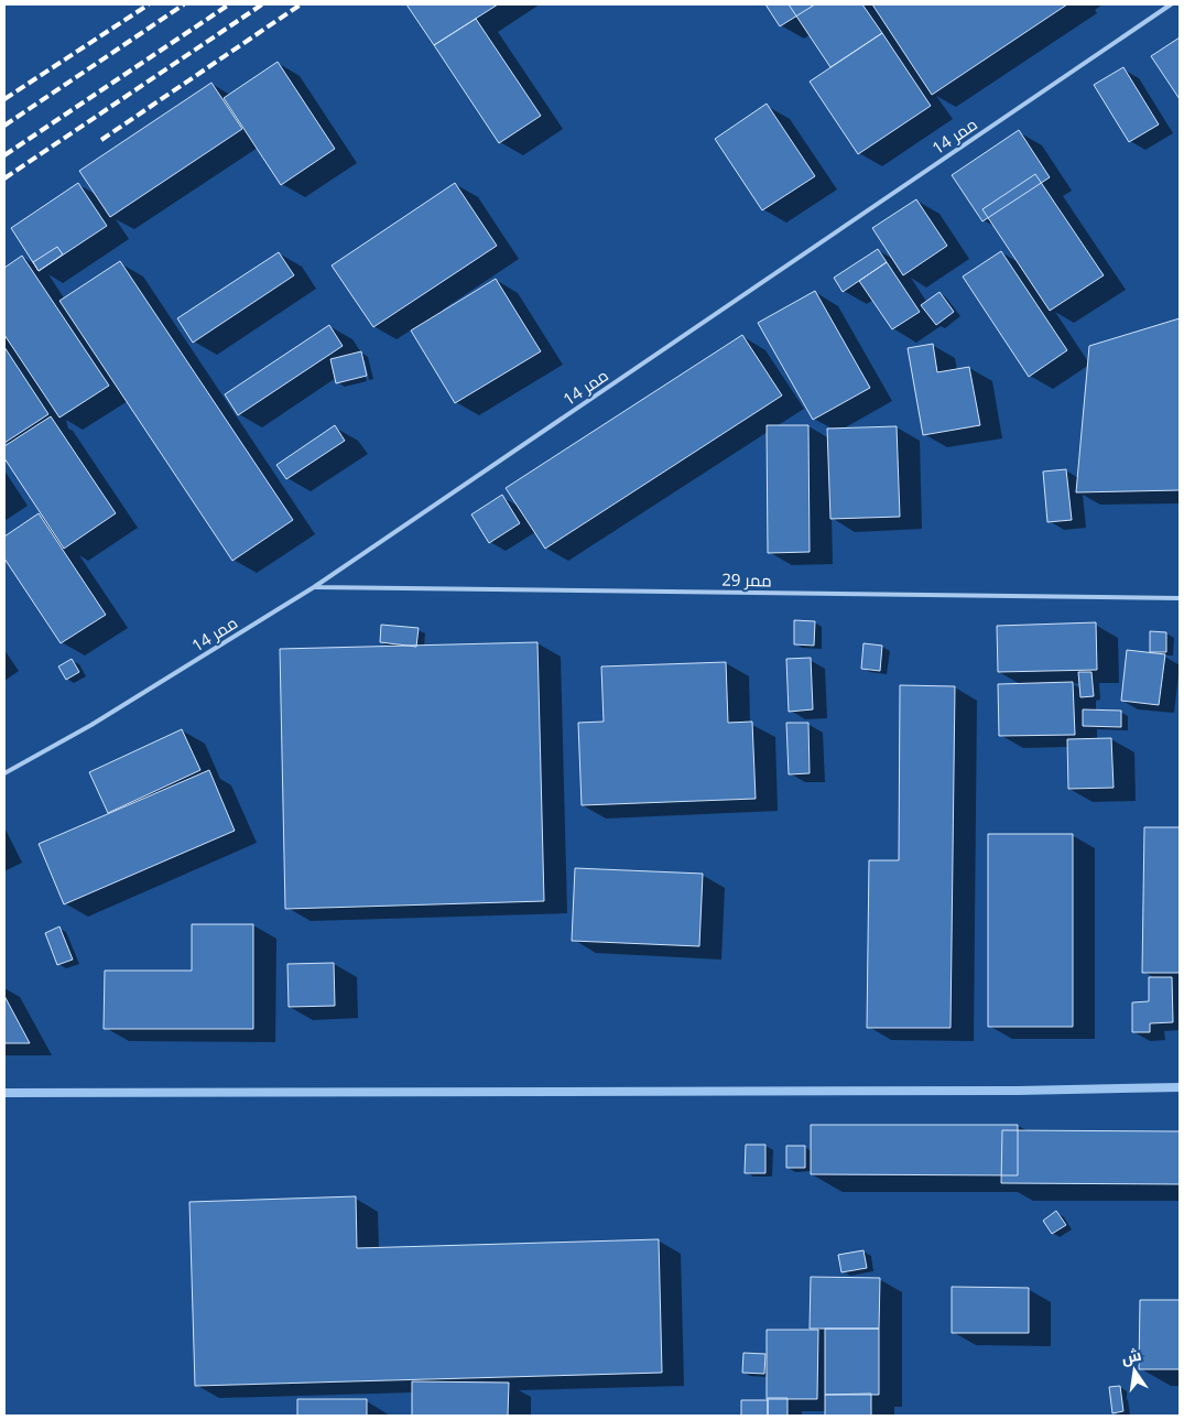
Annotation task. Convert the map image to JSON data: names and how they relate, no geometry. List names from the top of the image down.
{
  "streets": {
    "lane": ["ممر 14", "ممر 29"]
  },
  "crossings": [
    ["ممر 14", "ممر 29"]
  ],
  "north": "top"
}
